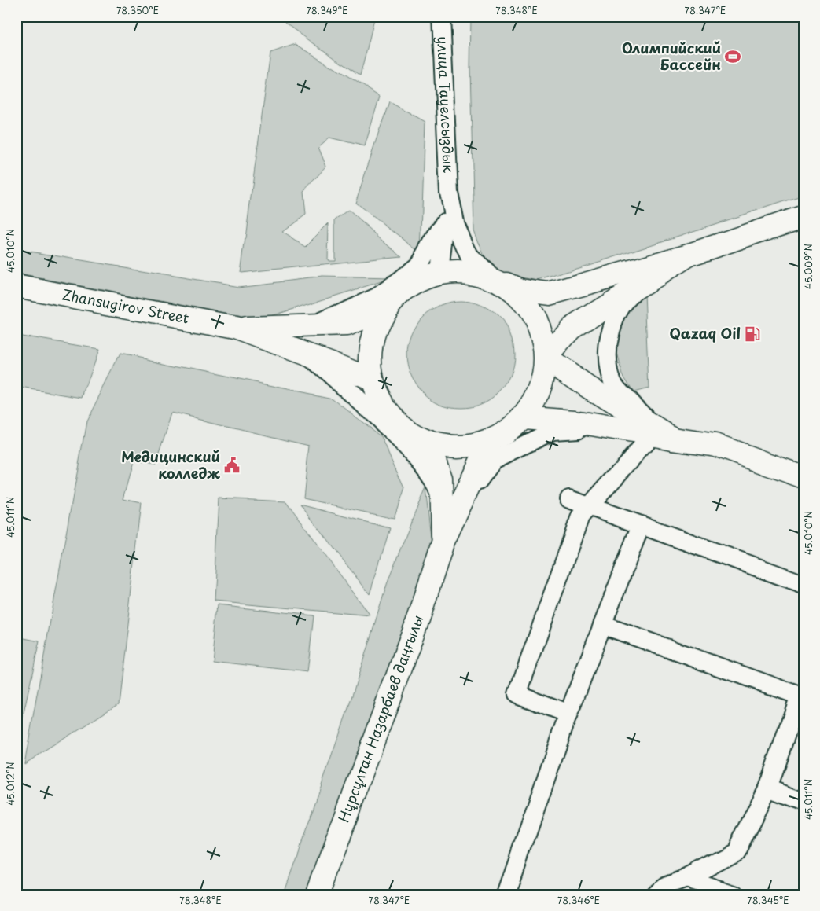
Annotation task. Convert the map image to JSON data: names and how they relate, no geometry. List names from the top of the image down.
{
  "streets": {
    "main road": ["Zhansugirov Street", "Нұрсұлтан Назарбаев даңғылы"],
    "street": ["улица Тауелсыздык"]
  },
  "places": {
    "sports": ["Олимпийский Бассейн"],
    "fuel station": ["Qazaq Oil"],
    "public building": ["Медицинский колледж"]
  },
  "coordinates": [
    "78.350°E",
    "78.349°E",
    "78.348°E",
    "78.347°E",
    "45.010°N",
    "45.009°N",
    "45.011°N",
    "45.012°N",
    "78.346°E",
    "78.345°E"
  ]
}
